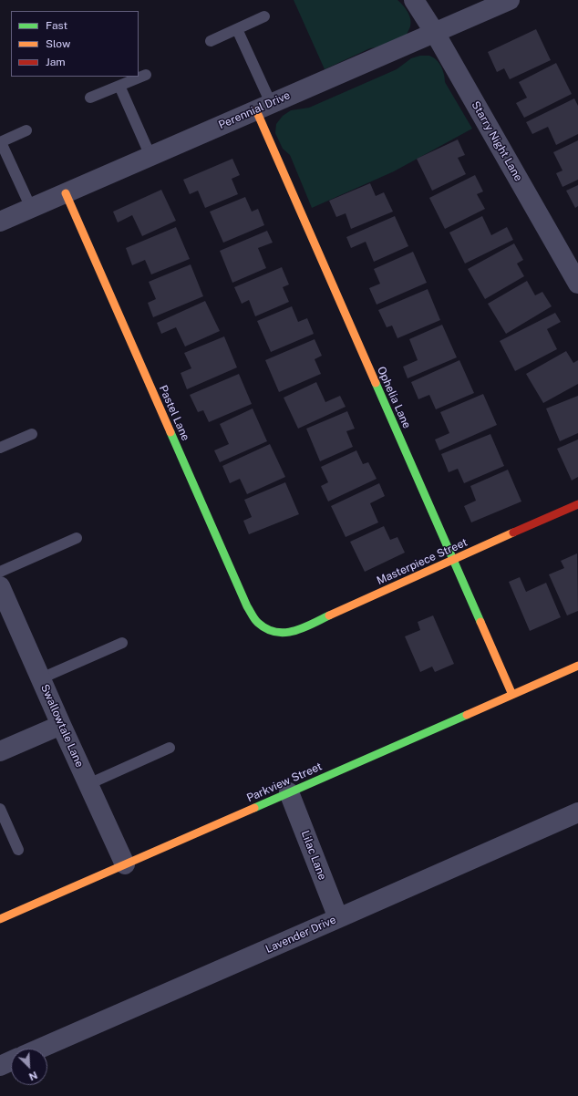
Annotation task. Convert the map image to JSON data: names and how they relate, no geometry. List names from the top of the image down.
{
  "streets": {
    "street": [
      "Perennial Drive",
      "Starry Night Lane",
      "Ophelia Lane",
      "Pastel Lane",
      "Masterpiece Street",
      "Swallowtale Lane",
      "Parkview Street",
      "Lilac Lane",
      "Lavender Drive"
    ]
  },
  "crossings": [
    ["Perennial Drive", "Starry Night Lane"],
    ["Perennial Drive", "Ophelia Lane"],
    ["Perennial Drive", "Pastel Lane"],
    ["Ophelia Lane", "Masterpiece Street"],
    ["Ophelia Lane", "Parkview Street"],
    ["Pastel Lane", "Masterpiece Street"],
    ["Swallowtale Lane", "Parkview Street"],
    ["Parkview Street", "Lilac Lane"],
    ["Lilac Lane", "Lavender Drive"]
  ],
  "legend": ["Fast", "Slow", "Jam"],
  "north": "bottom right"
}
